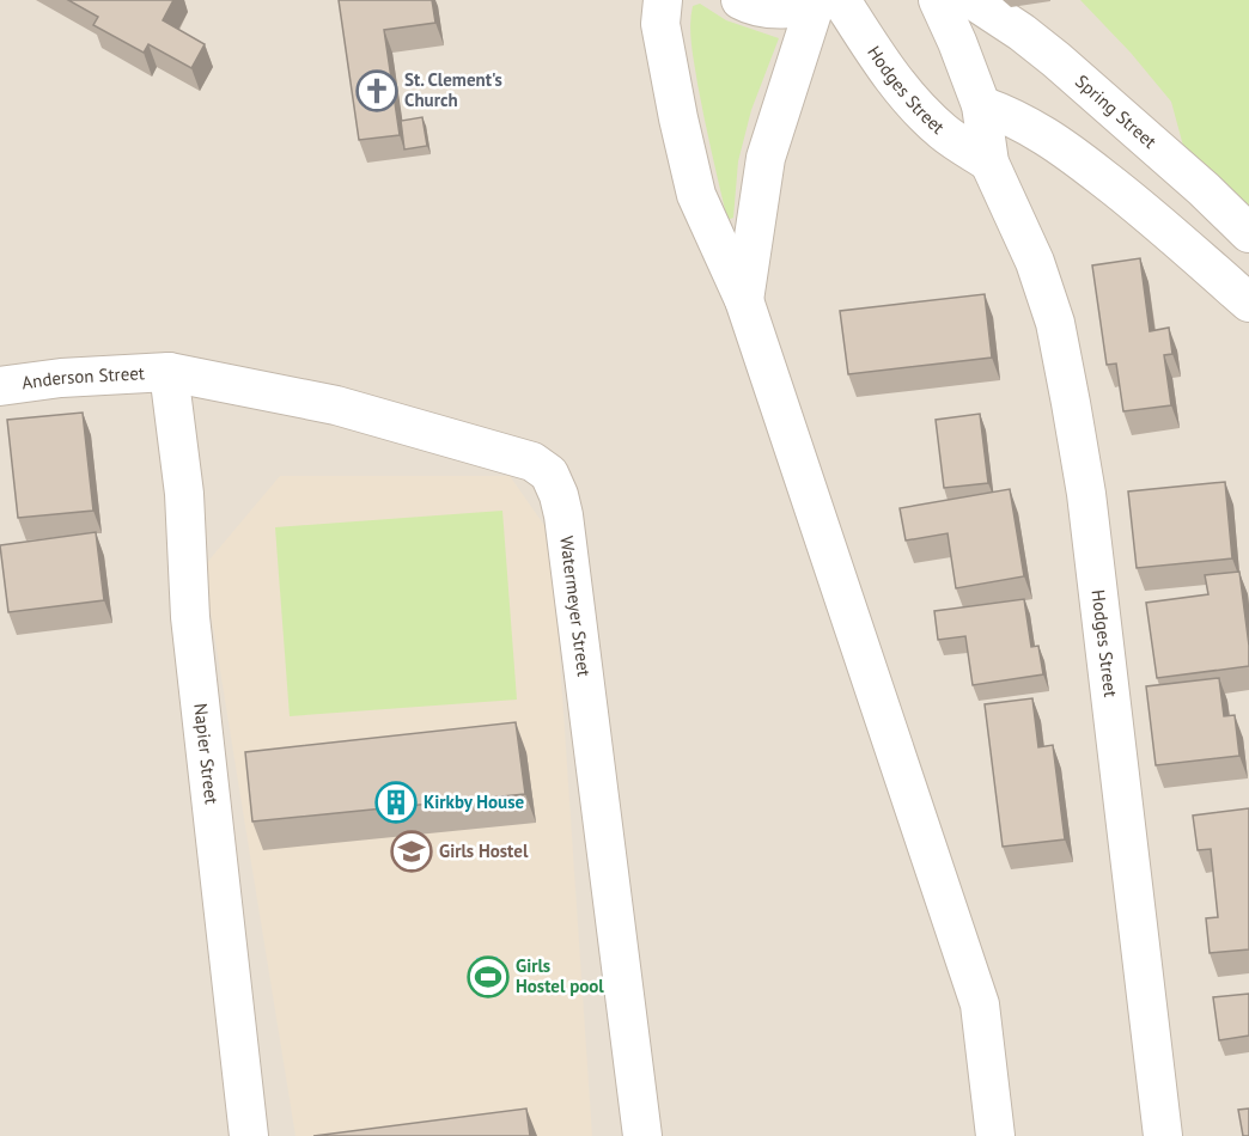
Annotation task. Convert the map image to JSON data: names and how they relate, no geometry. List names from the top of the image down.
{
  "streets": {
    "street": [
      "Hodges Street",
      "Spring Street",
      "Anderson Street",
      "Watermeyer Street",
      "Napier Street"
    ]
  },
  "crossings": [
    ["Anderson Street", "Watermeyer Street"],
    ["Anderson Street", "Napier Street"],
    ["Watermeyer Street", "Napier Street"]
  ],
  "places": {
    "church": ["St. Clement's Church"],
    "building": ["Kirkby House"],
    "school or university": ["Girls Hostel"],
    "sports": ["Girls Hostel pool"]
  }
}
